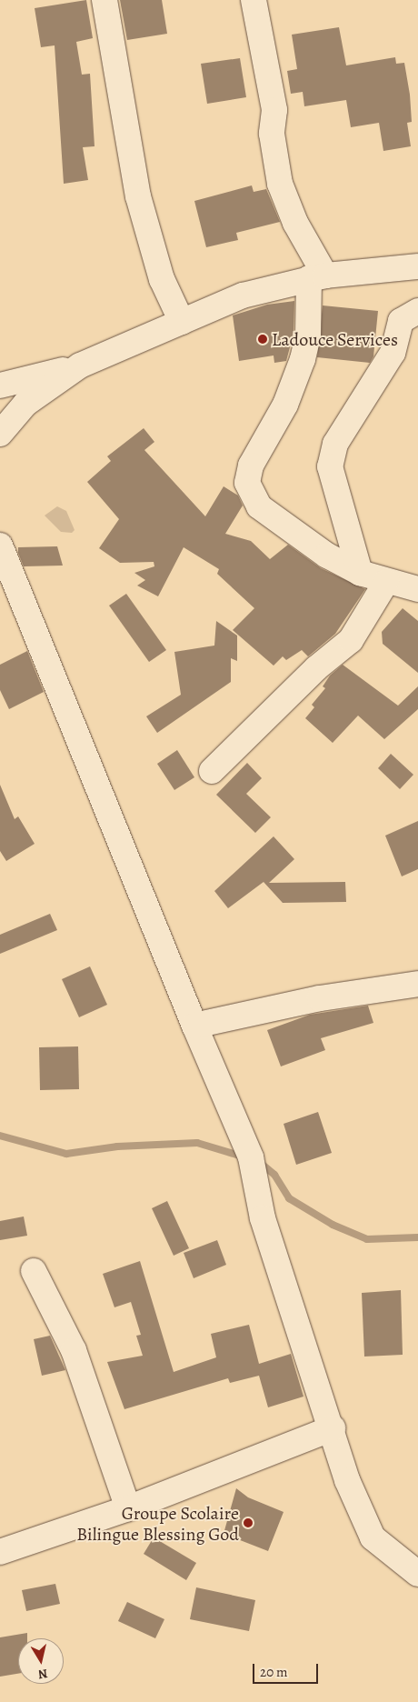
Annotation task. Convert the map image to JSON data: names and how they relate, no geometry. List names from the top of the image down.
{
  "places": ["Ladouce Services", "Groupe Scolaire Bilingue Blessing God"],
  "scale_bar": "20 m",
  "north": "bottom"
}
